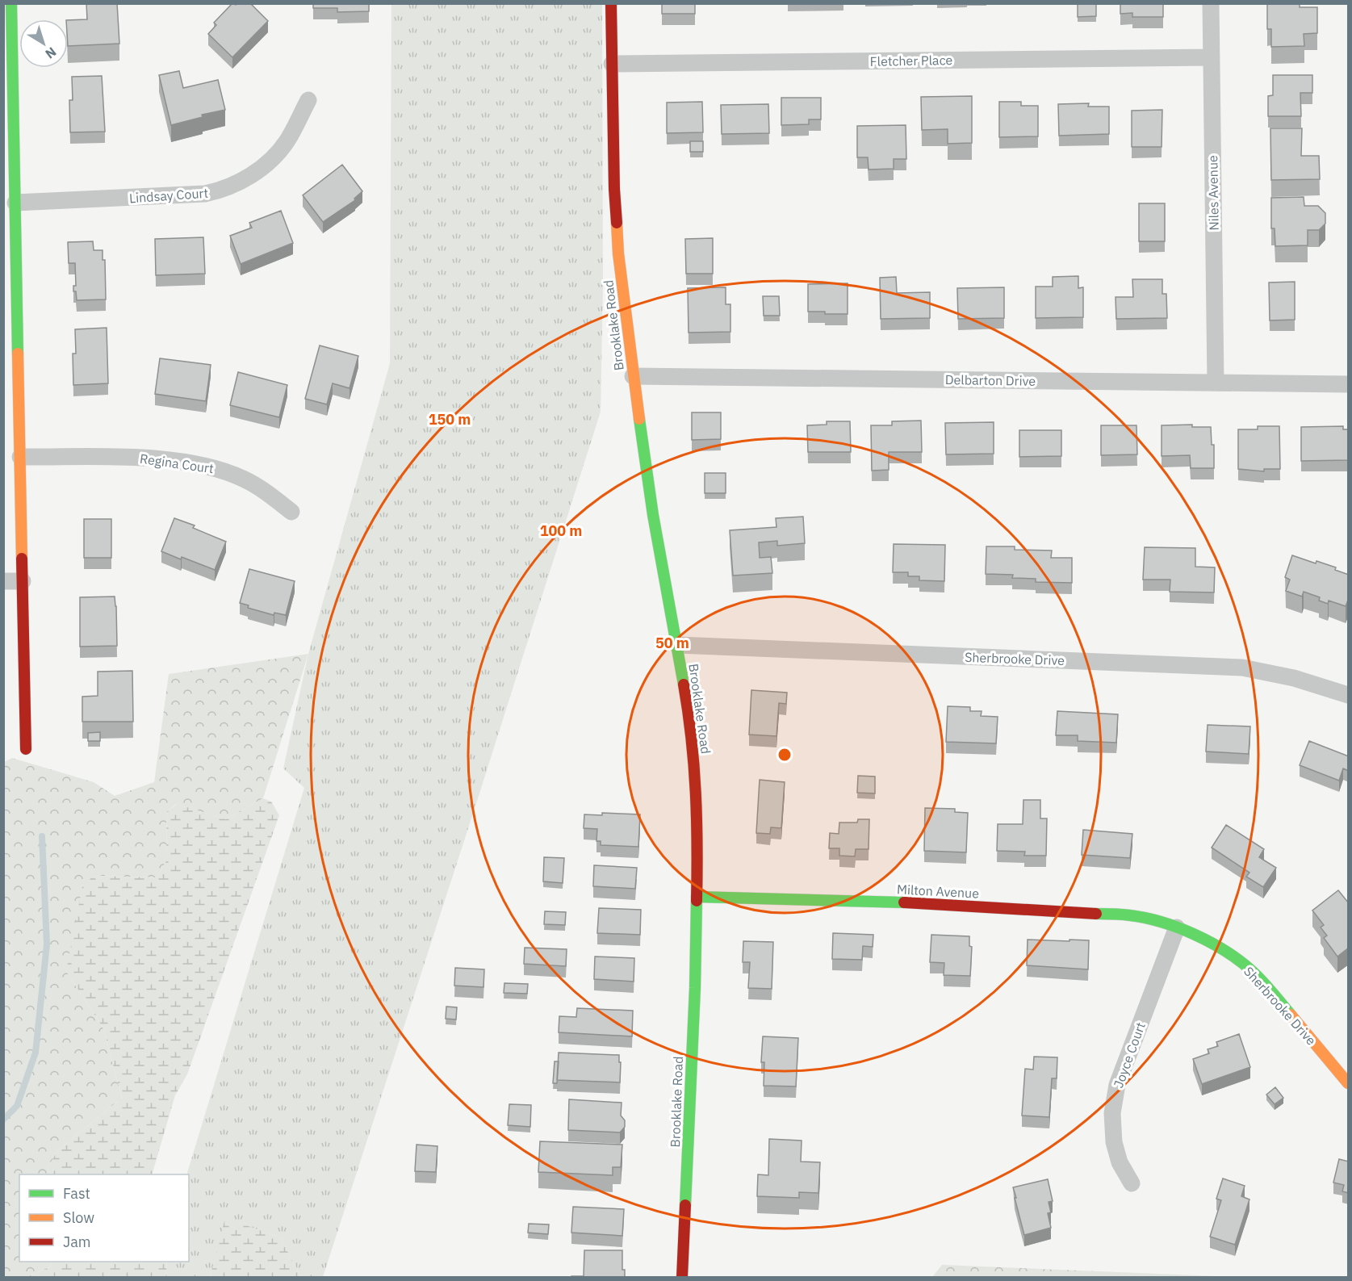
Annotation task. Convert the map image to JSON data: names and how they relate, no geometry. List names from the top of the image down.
{
  "streets": {
    "street": [
      "Fletcher Place",
      "Niles Avenue",
      "Lindsay Court",
      "Brooklake Road",
      "Delbarton Drive",
      "Regina Court",
      "Sherbrooke Drive",
      "Milton Avenue",
      "Joyce Court"
    ]
  },
  "crossings": [
    ["Fletcher Place", "Niles Avenue"],
    ["Fletcher Place", "Brooklake Road"],
    ["Niles Avenue", "Delbarton Drive"],
    ["Brooklake Road", "Delbarton Drive"],
    ["Brooklake Road", "Sherbrooke Drive"],
    ["Brooklake Road", "Milton Avenue"],
    ["Sherbrooke Drive", "Milton Avenue"],
    ["Sherbrooke Drive", "Joyce Court"],
    ["Milton Avenue", "Joyce Court"]
  ],
  "legend": ["Fast", "Slow", "Jam"],
  "north": "bottom right",
  "rings": ["150 m", "100 m", "50 m"]
}
